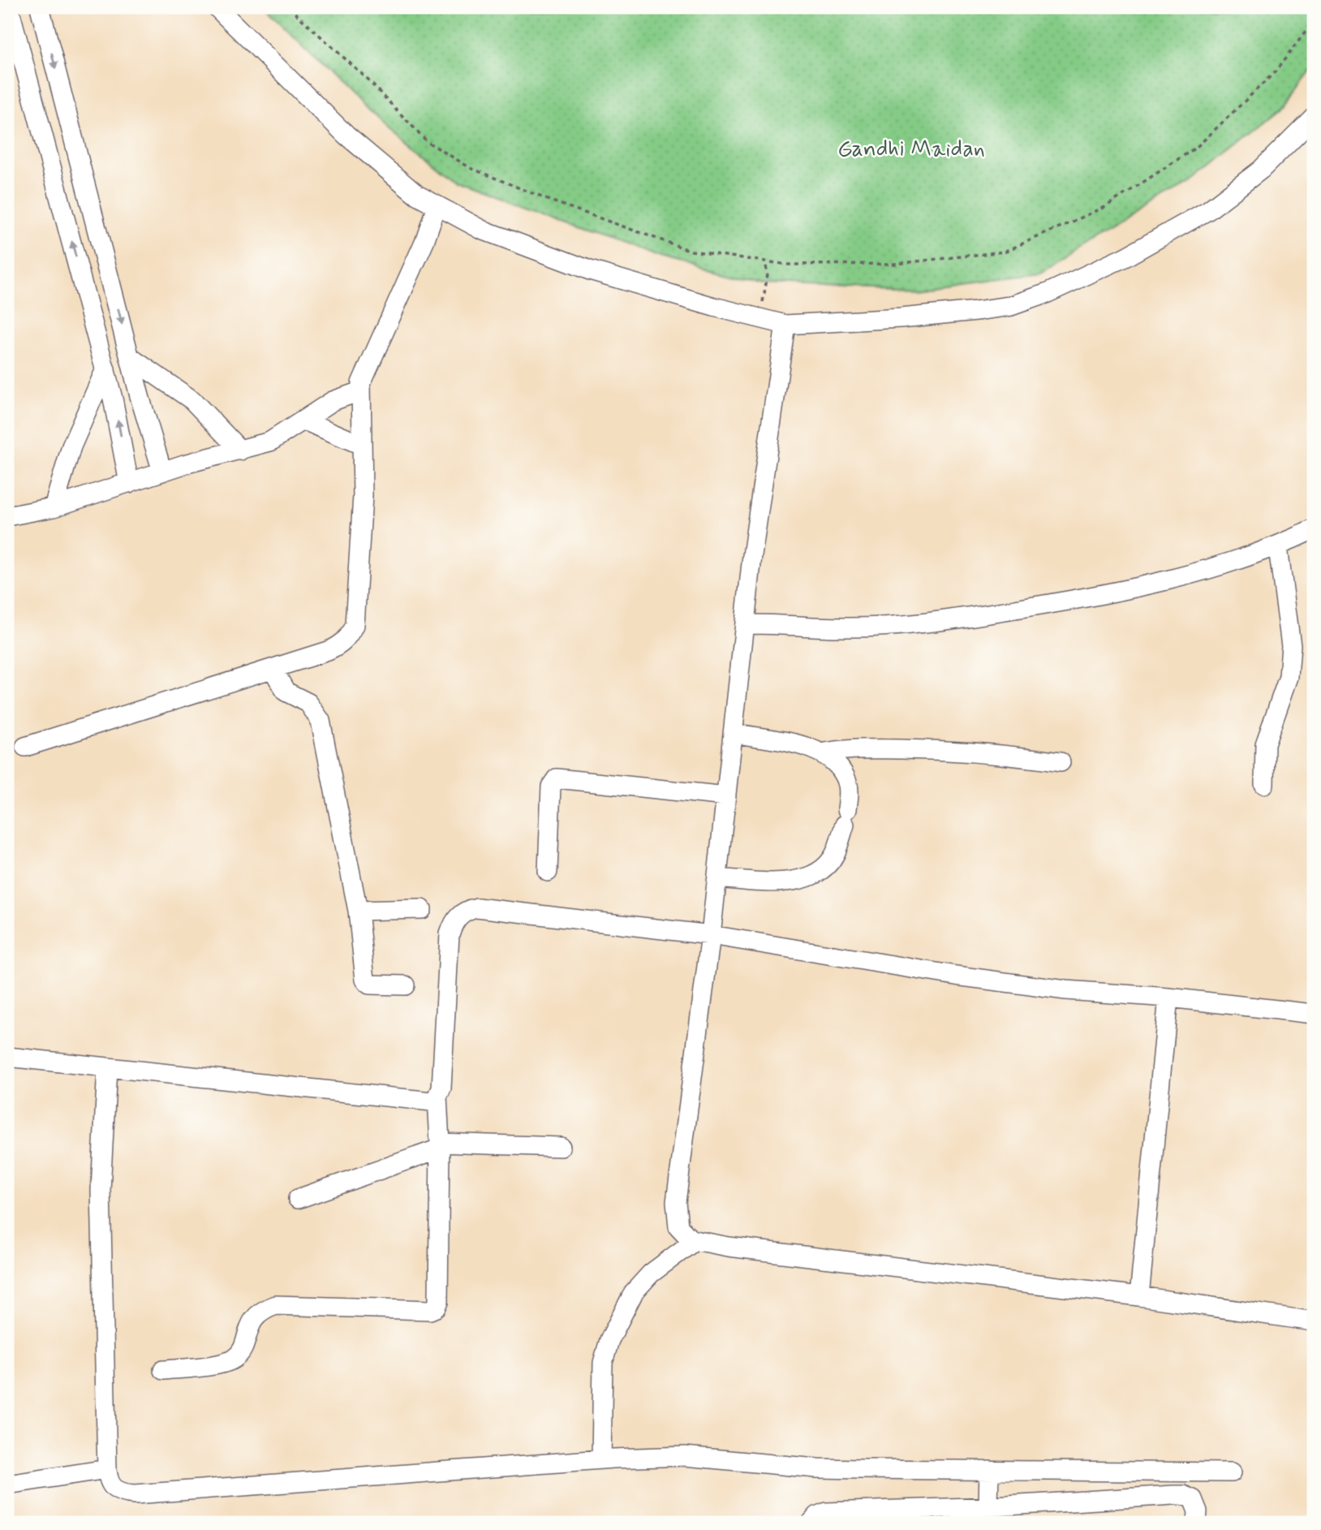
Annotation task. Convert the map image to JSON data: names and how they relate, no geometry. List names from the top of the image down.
{
  "parks": ["Gandhi Maidan"]
}
